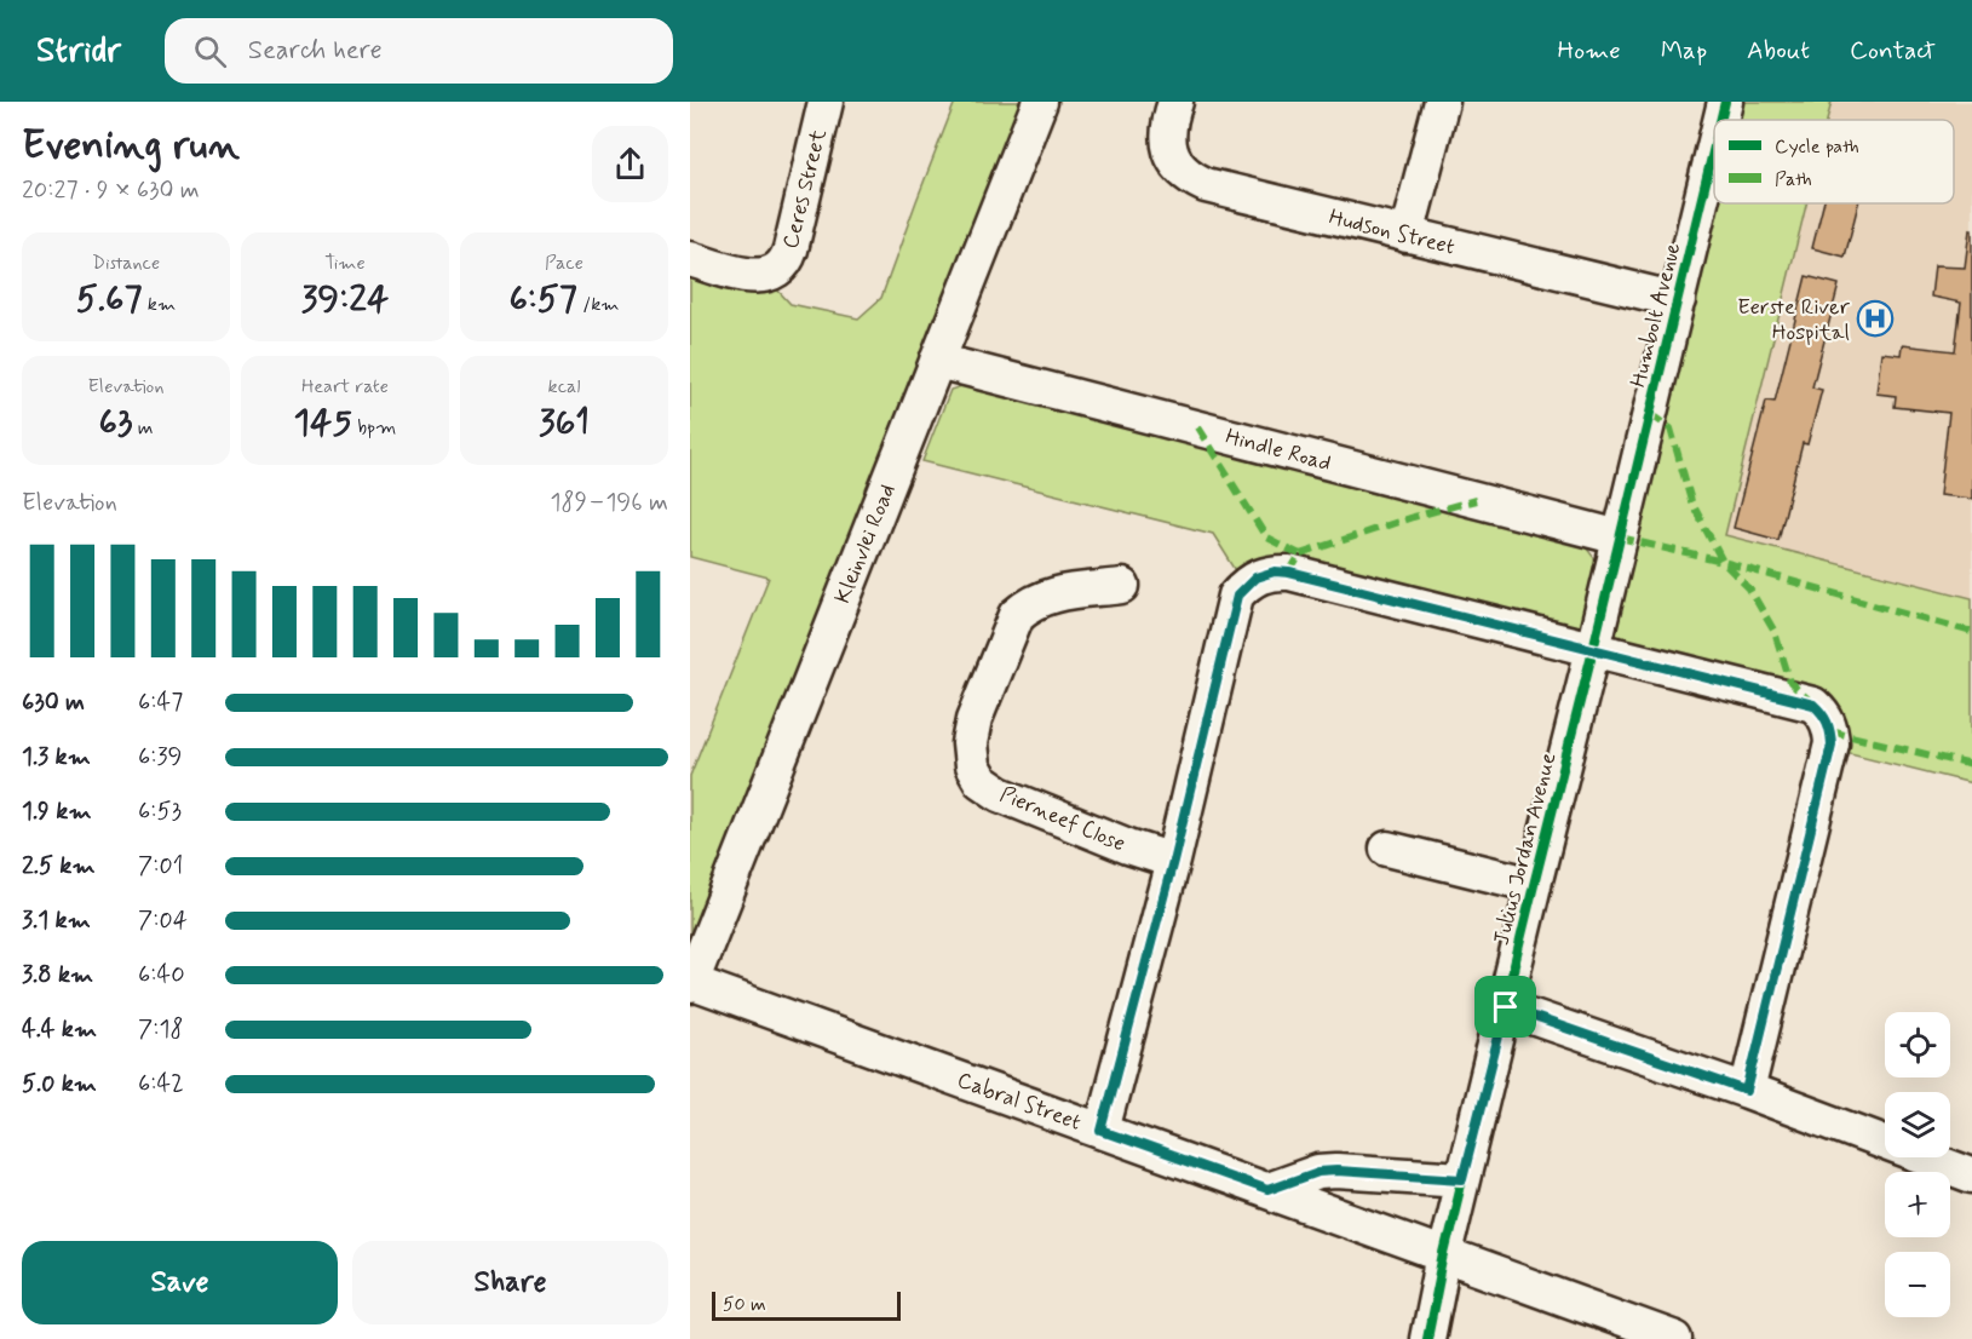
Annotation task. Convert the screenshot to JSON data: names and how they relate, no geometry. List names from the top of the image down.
{
  "streets": {
    "street": [
      "Ceres Street",
      "Hudson Street",
      "Humbolt Avenue",
      "Hindle Road",
      "Kleinvlei Road",
      "Pierneef Close",
      "Julius Jordan Avenue",
      "Cabral Street"
    ]
  },
  "crossings": [
    ["Hudson Street", "Humbolt Avenue"],
    ["Humbolt Avenue", "Hindle Road"],
    ["Humbolt Avenue", "Julius Jordan Avenue"],
    ["Hindle Road", "Kleinvlei Road"],
    ["Hindle Road", "Julius Jordan Avenue"],
    ["Kleinvlei Road", "Cabral Street"],
    ["Julius Jordan Avenue", "Cabral Street"]
  ],
  "places": {
    "hospital": ["Eerste River Hospital"]
  },
  "legend": ["Cycle path", "Path"],
  "scale_bar": "50 m",
  "page": {
    "header": "Stridr",
    "search": "Search here",
    "nav": [
      "Home",
      "Map",
      "About",
      "Contact"
    ],
    "heading": ["Evening run", "20:27 · 9 × 630 m"],
    "stats": [
      ["Distance", "5.67 km"],
      ["Time", "39:24"],
      ["Pace", "6:57 /km"],
      ["Elevation", "63 m"],
      ["Heart rate", "145 bpm"],
      ["kcal", "361"]
    ],
    "chart": ["Elevation", "189–196 m"],
    "list": [
      {
        "name": "630 m",
        "note": "6:47"
      },
      {
        "name": "1.3 km",
        "note": "6:39"
      },
      {
        "name": "1.9 km",
        "note": "6:53"
      },
      {
        "name": "2.5 km",
        "note": "7:01"
      },
      {
        "name": "3.1 km",
        "note": "7:04"
      },
      {
        "name": "3.8 km",
        "note": "6:40"
      },
      {
        "name": "4.4 km",
        "note": "7:18"
      },
      {
        "name": "5.0 km",
        "note": "6:42"
      }
    ],
    "map_buttons": ["+", "−"],
    "buttons": ["Save", "Share"],
    "scale": "50 m"
  }
}
